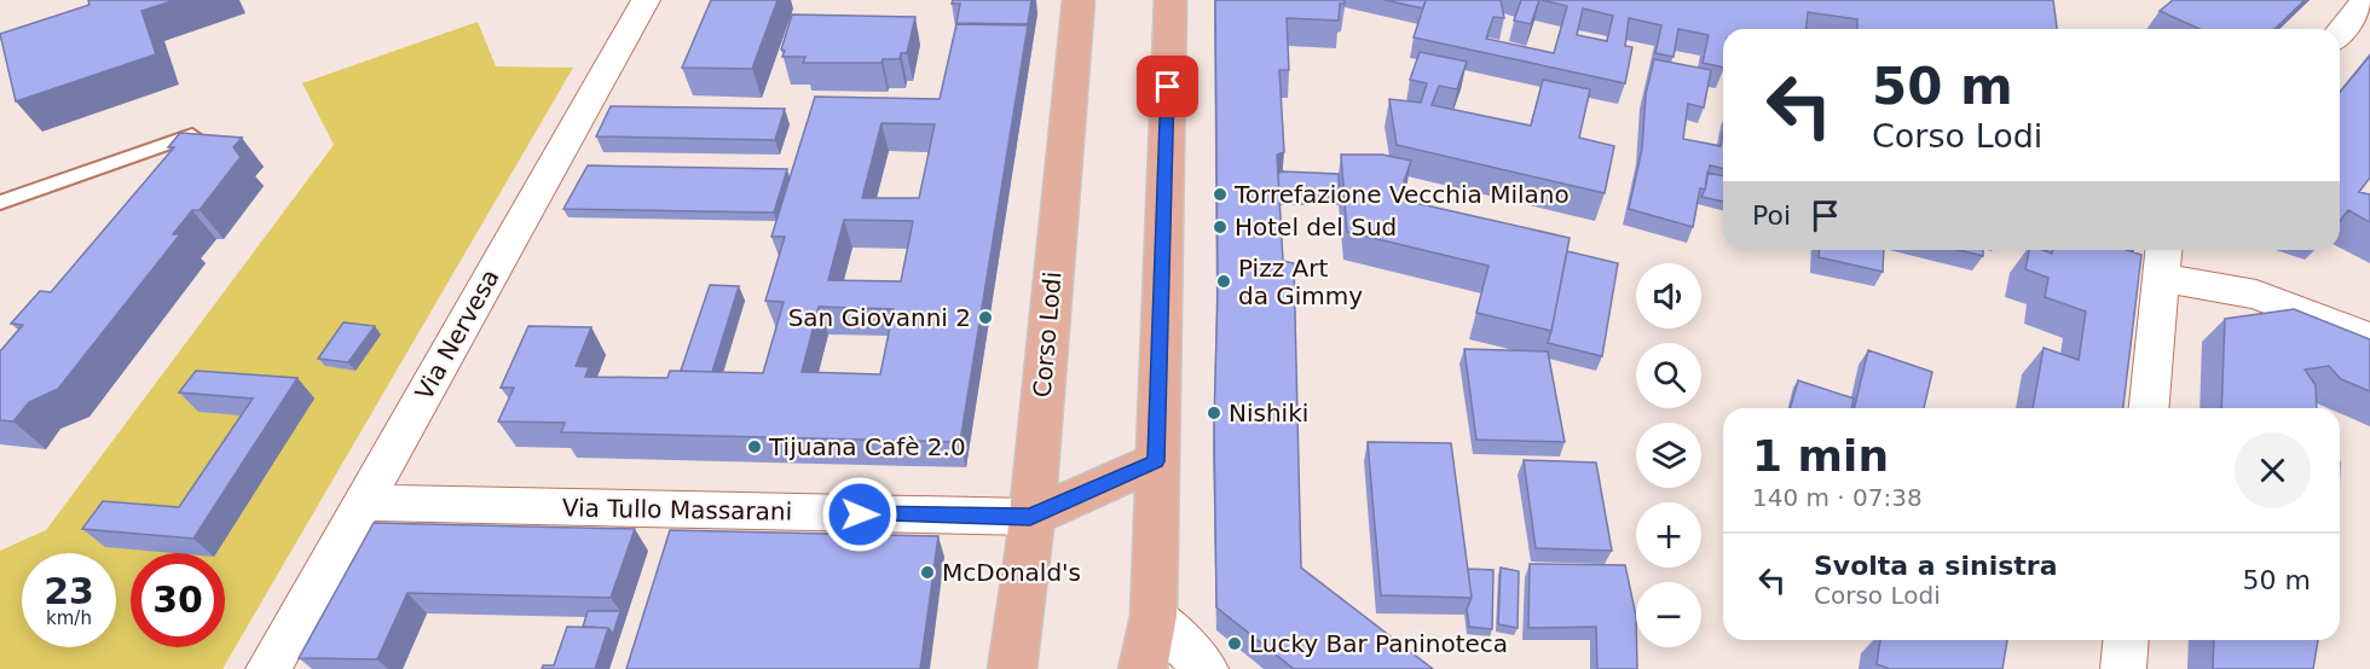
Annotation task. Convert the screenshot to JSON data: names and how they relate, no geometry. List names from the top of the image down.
{
  "streets": {
    "main road": ["Corso Lodi", "Via Tullo Massarani"],
    "street": ["Via Nervesa"]
  },
  "crossings": [
    ["Via Nervesa", "Via Tullo Massarani"],
    ["Corso Lodi", "Via Tullo Massarani"]
  ],
  "places": [
    "Torrefazione Vecchia Milano",
    "Hotel del Sud",
    "Pizz Art da Gimmy",
    "San Giovanni 2",
    "Nishiki",
    "Tijuana Cafè 2.0",
    "McDonald's",
    "Lucky Bar Paninoteca"
  ],
  "page": {
    "turn": ["50 m", "Corso Lodi"],
    "then": "Poi",
    "map_buttons": ["+", "−"],
    "heading": ["1 min", "140 m · 07:38"],
    "list": [
      {
        "name": "Svolta a sinistra",
        "note": "Corso Lodi",
        "value": "50 m"
      }
    ],
    "speed": "23 km/h",
    "limit": "30"
  }
}
